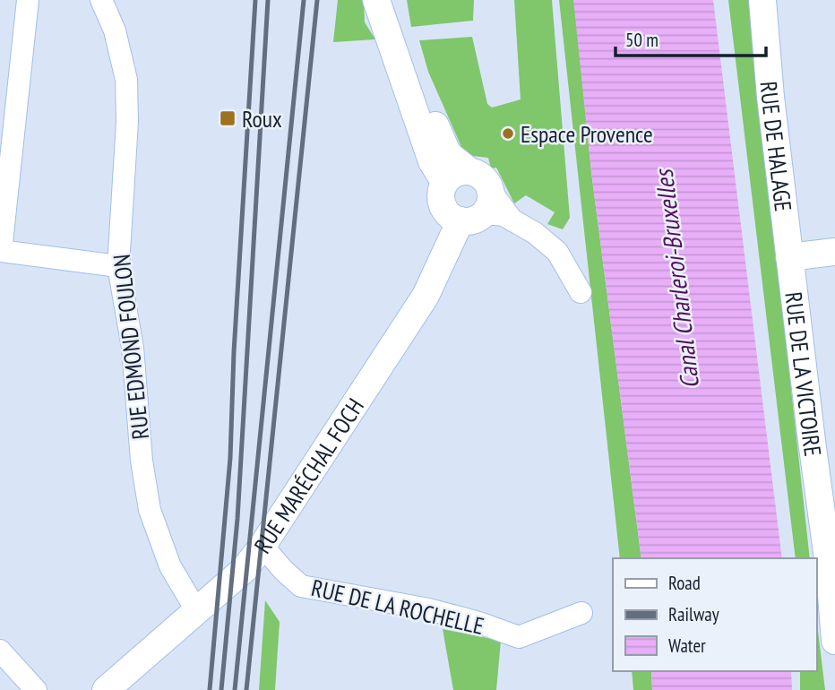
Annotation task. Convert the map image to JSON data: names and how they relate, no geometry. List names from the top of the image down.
{
  "streets": {
    "street": [
      "RUE DE HALAGE",
      "RUE EDMOND FOULON",
      "RUE DE LA VICTOIRE",
      "RUE MARÉCHAL FOCH",
      "RUE DE LA ROCHELLE"
    ]
  },
  "crossings": [
    ["RUE DE HALAGE", "RUE DE LA VICTOIRE"],
    ["RUE EDMOND FOULON", "RUE MARÉCHAL FOCH"],
    ["RUE MARÉCHAL FOCH", "RUE DE LA ROCHELLE"]
  ],
  "water": ["Canal Charleroi-Bruxelles"],
  "places": {
    "transit": ["Roux"],
    "other": ["Espace Provence"]
  },
  "legend": ["Road", "Railway", "Water"],
  "scale_bar": "50 m"
}
